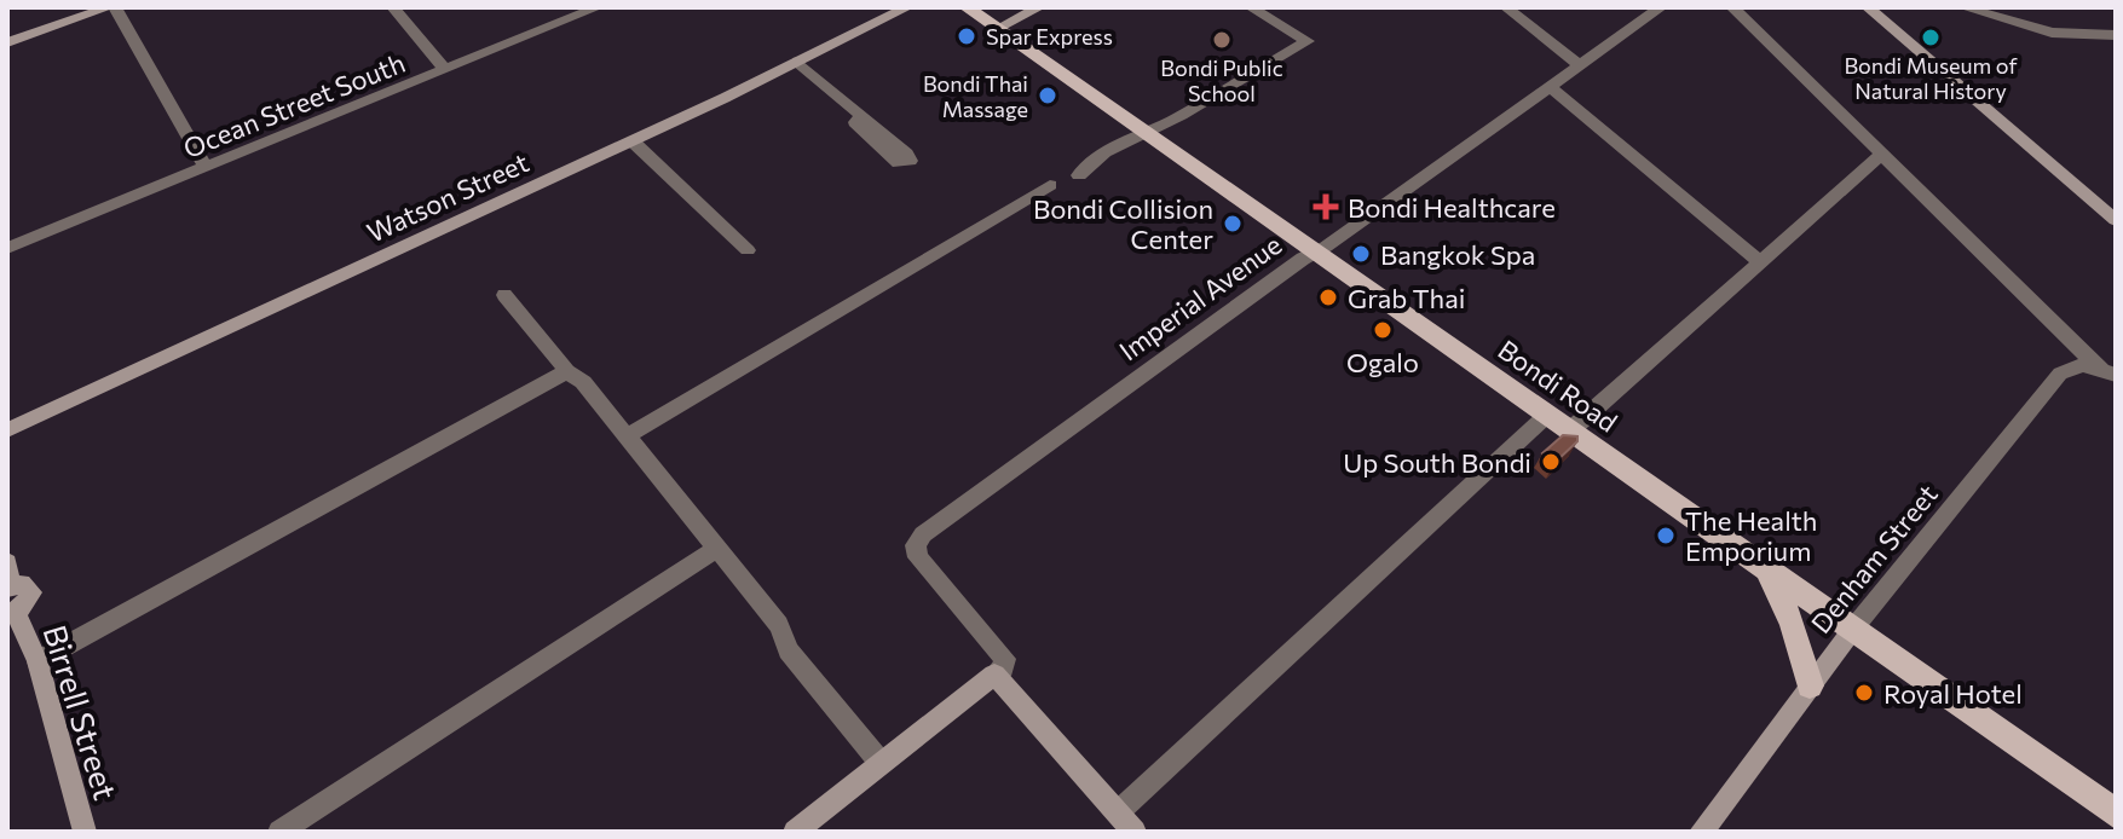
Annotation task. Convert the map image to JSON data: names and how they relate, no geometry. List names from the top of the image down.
{
  "streets": {
    "main road": ["Bondi Road"],
    "street": [
      "Ocean Street South",
      "Watson Street",
      "Imperial Avenue",
      "Denham Street",
      "Birrell Street"
    ]
  },
  "crossings": [
    ["Imperial Avenue", "Bondi Road"],
    ["Bondi Road", "Denham Street"]
  ],
  "places": {
    "other": [
      "Spar Express",
      "Bondi Museum of Natural History",
      "Bondi Public School",
      "Bondi Thai Massage",
      "Bondi Collision Center",
      "Bangkok Spa",
      "Grab Thai",
      "Ogalo",
      "Up South Bondi",
      "The Health Emporium",
      "Royal Hotel"
    ],
    "health": ["Bondi Healthcare"]
  }
}
